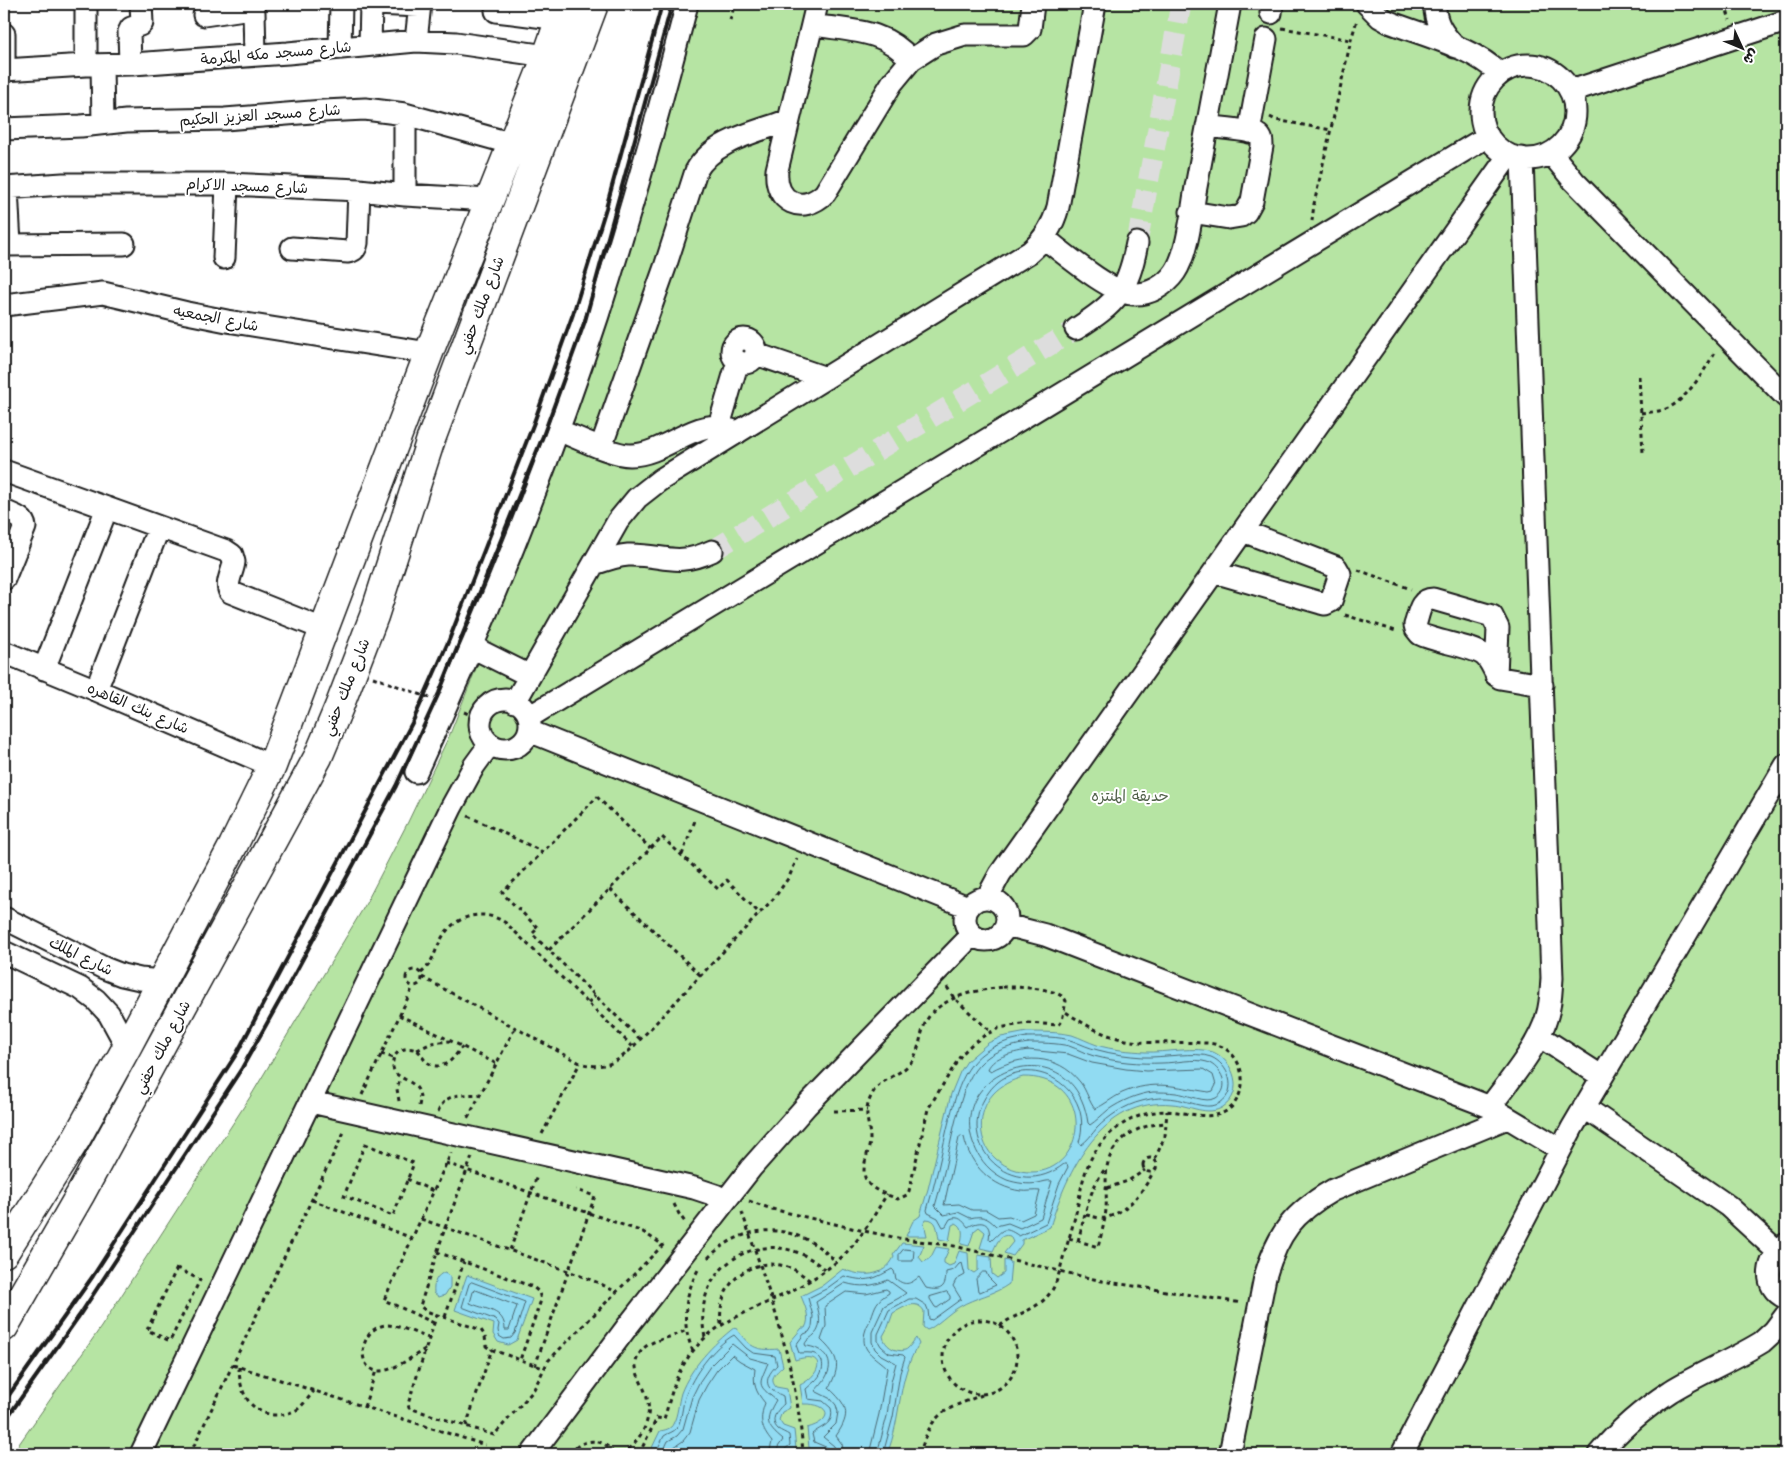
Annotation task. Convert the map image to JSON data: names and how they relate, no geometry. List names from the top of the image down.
{
  "streets": {
    "highway": ["شارع ملك حفني"],
    "street": [
      "شارع مسجد مكه المكرمة",
      "شارع مسجد العزيز الحكيم",
      "شارع مسجد الاكرام",
      "شارع الجمعيه",
      "شارع بنك القاهره",
      "شارع الملك"
    ]
  },
  "crossings": [
    ["شارع مسجد مكه المكرمة", "شارع ملك حفني"],
    ["شارع مسجد العزيز الحكيم", "شارع ملك حفني"],
    ["شارع مسجد الاكرام", "شارع ملك حفني"],
    ["شارع ملك حفني", "شارع الجمعيه"],
    ["شارع ملك حفني", "شارع بنك القاهره"],
    ["شارع ملك حفني", "شارع الملك"]
  ],
  "parks": ["حديقة المنتزه"],
  "north": "bottom right"
}
